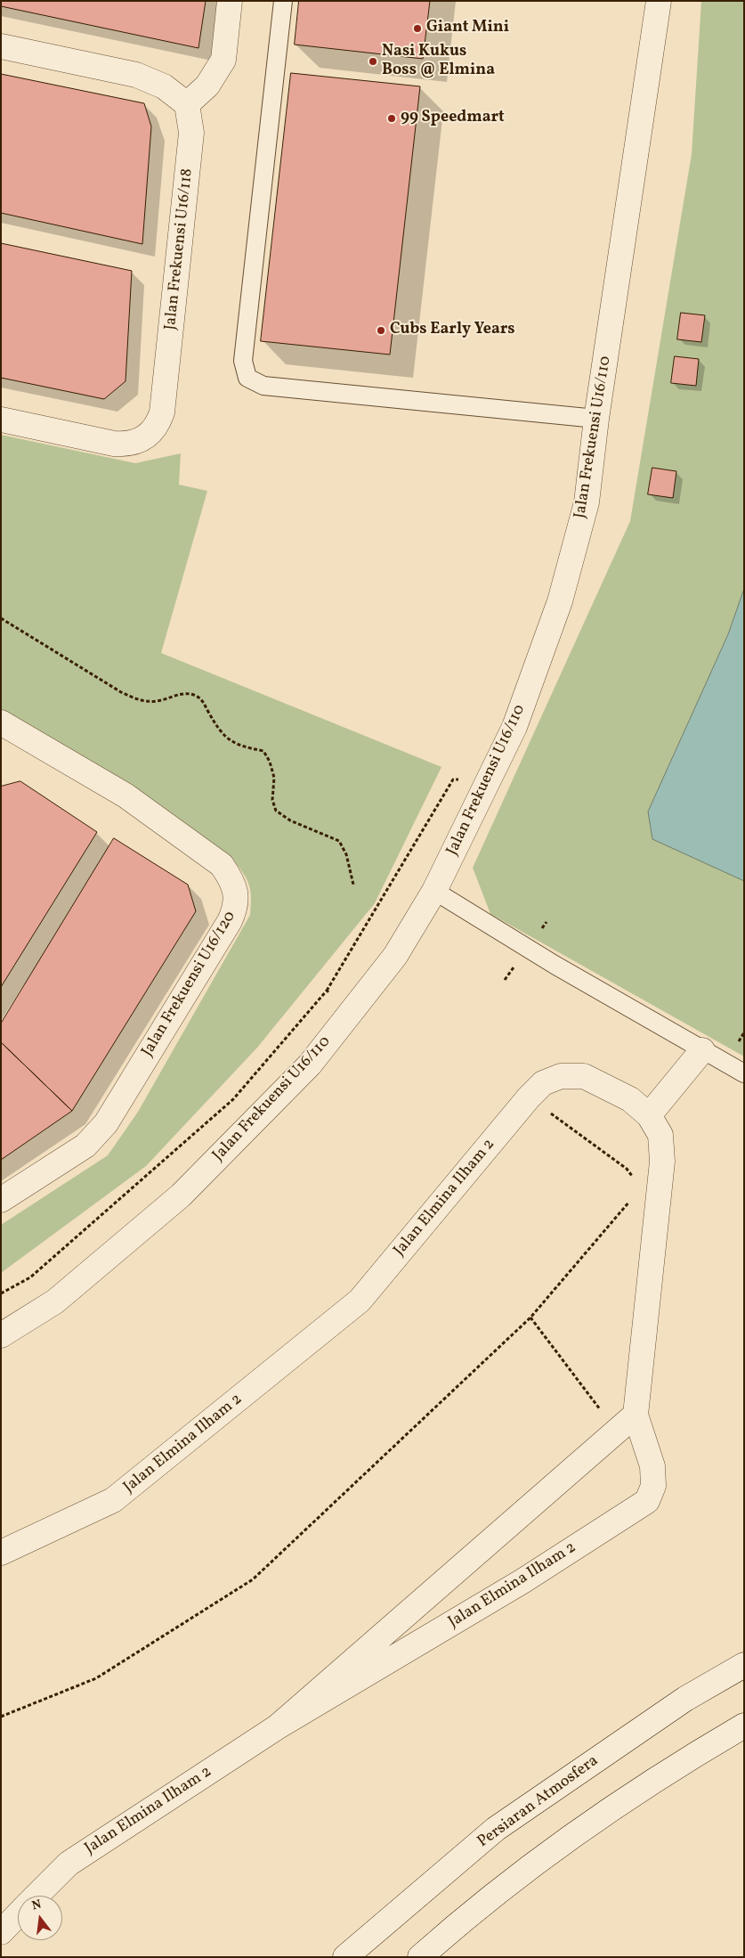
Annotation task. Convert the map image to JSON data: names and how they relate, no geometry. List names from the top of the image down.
{
  "streets": {
    "street": [
      "Jalan Frekuensi U16/118",
      "Jalan Frekuensi U16/110",
      "Jalan Frekuensi U16/120",
      "Jalan Elmina Ilham 2",
      "Persiaran Atmosfera"
    ]
  },
  "places": [
    "Giant Mini",
    "Nasi Kukus Boss @ Elmina",
    "99 Speedmart",
    "Cubs Early Years"
  ],
  "north": "top"
}
